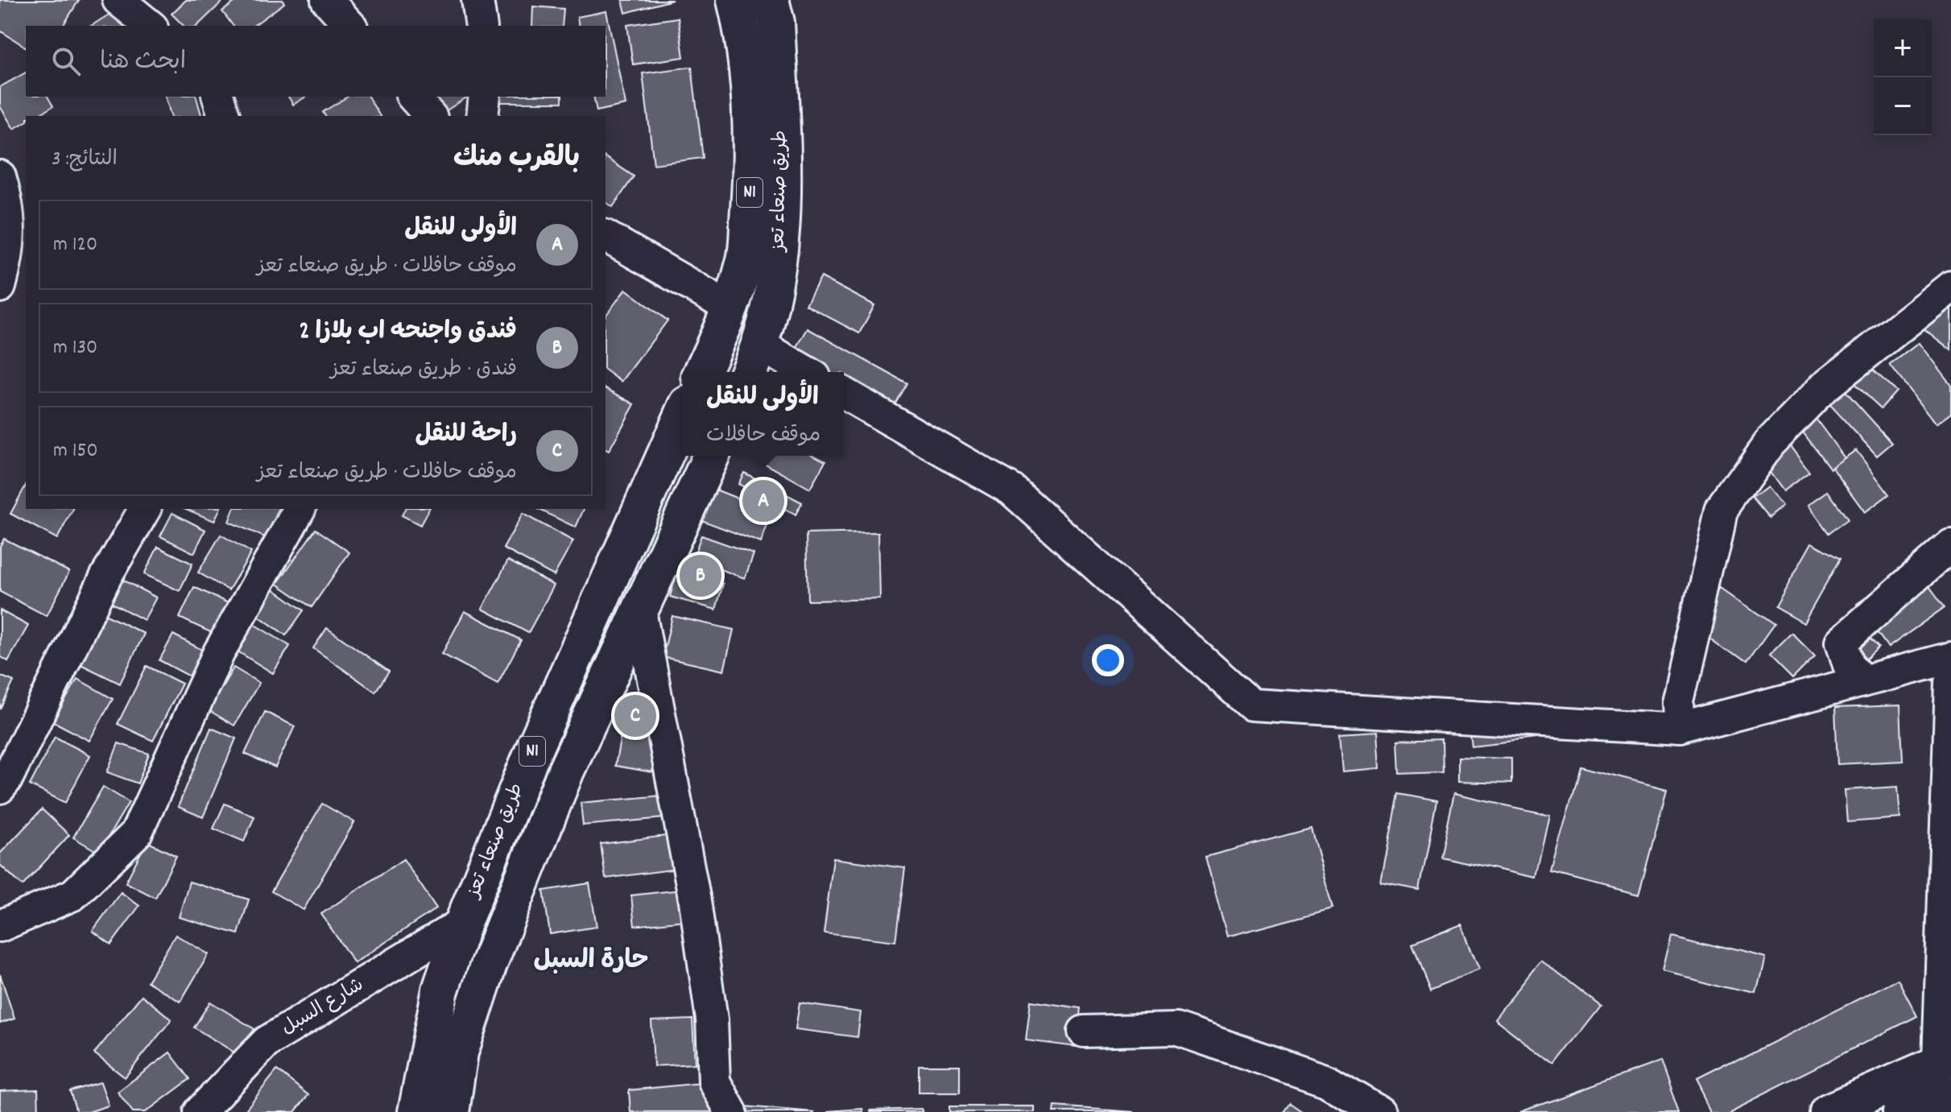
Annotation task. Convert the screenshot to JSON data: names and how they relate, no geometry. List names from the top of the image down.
{
  "streets": {
    "main road": ["طريق صنعاء تعز", "N1"],
    "street": ["شارع السبل"]
  },
  "crossings": [
    ["طريق صنعاء تعز", "شارع السبل"]
  ],
  "districts": ["حارة السبل"],
  "page": {
    "map_buttons": ["+", "−"],
    "search": "ابحث هنا",
    "heading": ["بالقرب منك", "النتائج: 3"],
    "list": [
      {
        "mark": "A",
        "name": "الأولى للنقل",
        "note": "موقف حافلات · طريق صنعاء تعز",
        "value": "120 m"
      },
      {
        "mark": "B",
        "name": "فندق واجنحه اب بلازا 2",
        "note": "فندق · طريق صنعاء تعز",
        "value": "130 m"
      },
      {
        "mark": "C",
        "name": "راحة للنقل",
        "note": "موقف حافلات · طريق صنعاء تعز",
        "value": "150 m"
      }
    ],
    "popup": ["الأولى للنقل", "موقف حافلات"],
    "pins": ["A", "B", "C"]
  }
}
